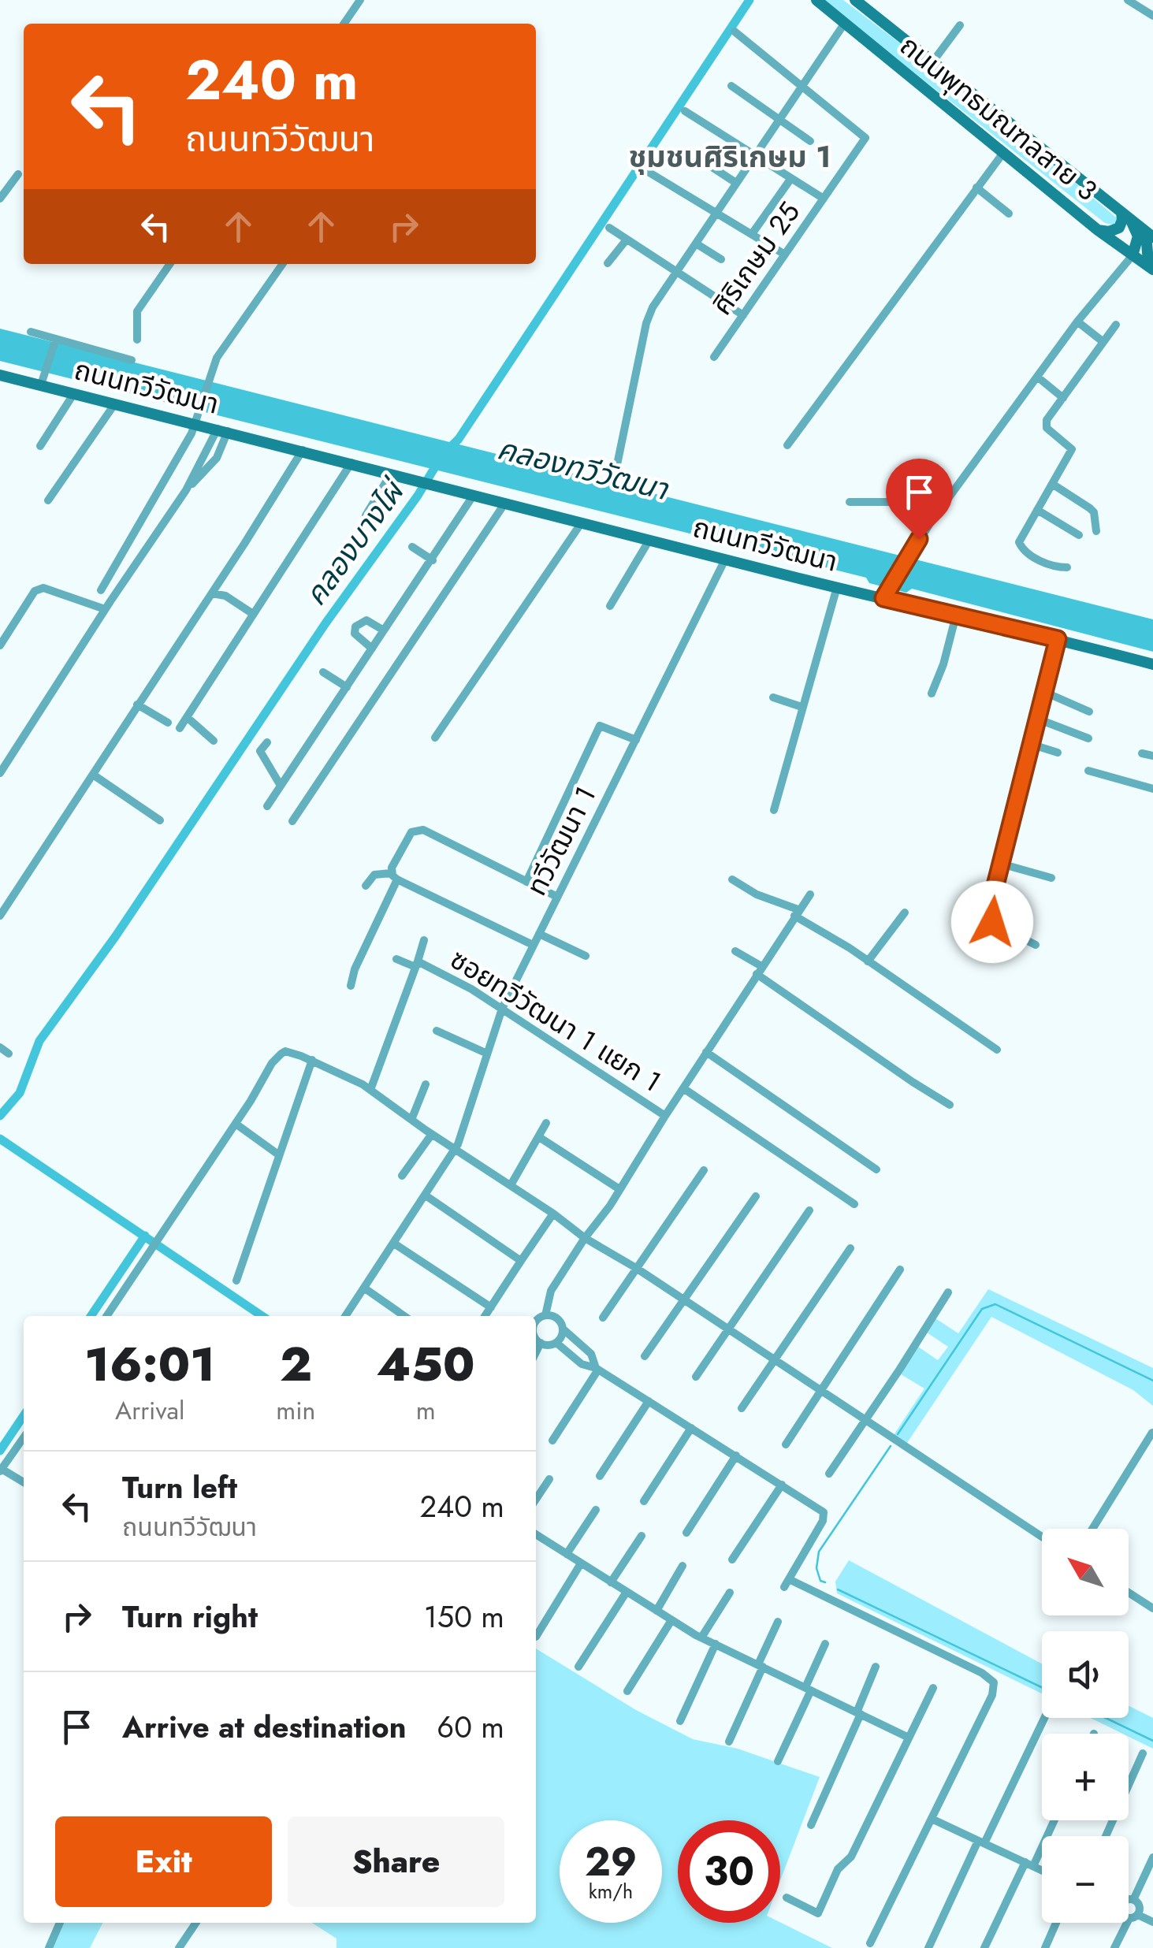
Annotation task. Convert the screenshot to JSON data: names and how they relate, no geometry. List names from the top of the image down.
{
  "streets": {
    "main road": ["ถนนพุทธมณฑลสาย 3", "ถนนทวีวัฒนา"],
    "street": ["ศิริเกษม 25", "ทวีวัฒนา 1", "ซอยทวีวัฒนา 1 แยก 1"]
  },
  "crossings": [
    ["ถนนทวีวัฒนา", "ทวีวัฒนา 1"],
    ["ทวีวัฒนา 1", "ซอยทวีวัฒนา 1 แยก 1"]
  ],
  "districts": ["ชุมชนศิริเกษม 1"],
  "water": ["คลองทวีวัฒนา", "คลองบางไผ่"],
  "north": "top left",
  "page": {
    "turn": ["240 m", "ถนนทวีวัฒนา"],
    "eta": [
      "16:01",
      "Arrival",
      "2",
      "min",
      "450",
      "m"
    ],
    "list": [
      {
        "name": "Turn left",
        "note": "ถนนทวีวัฒนา",
        "value": "240 m"
      },
      {
        "name": "Turn right",
        "value": "150 m"
      },
      {
        "name": "Arrive at destination",
        "value": "60 m"
      }
    ],
    "map_buttons": ["+", "−"],
    "buttons": ["Exit", "Share"],
    "speed": "29 km/h",
    "limit": "30"
  }
}
